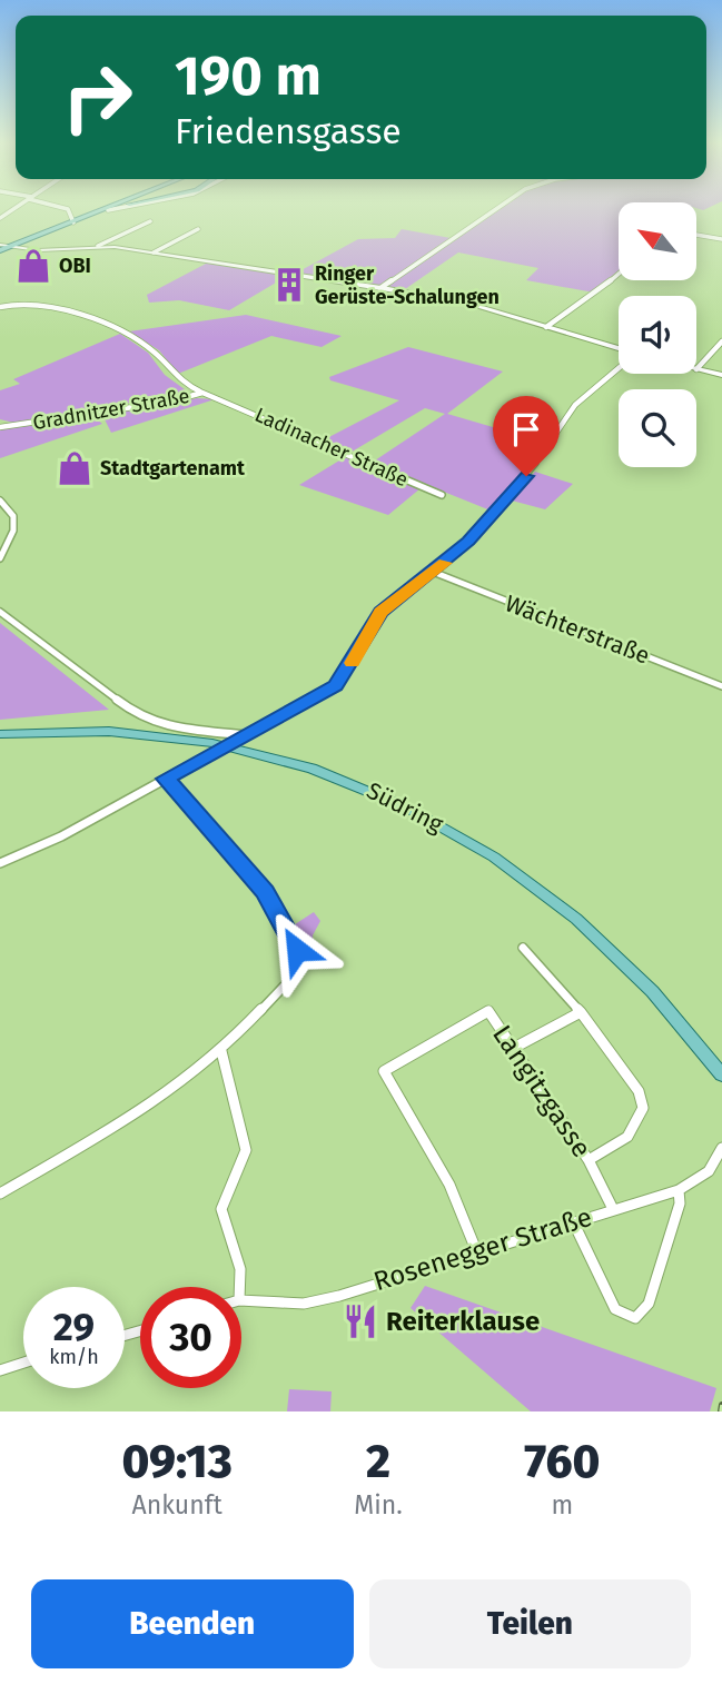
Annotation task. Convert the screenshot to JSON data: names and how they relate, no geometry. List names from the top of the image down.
{
  "streets": {
    "main road": ["Südring"],
    "street": [
      "Gradnitzer Straße",
      "Ladinacher Straße",
      "Wächterstraße",
      "Langitzgasse",
      "Rosenegger Straße"
    ]
  },
  "crossings": [
    ["Gradnitzer Straße", "Ladinacher Straße"],
    ["Langitzgasse", "Rosenegger Straße"]
  ],
  "places": {
    "shop": ["OBI", "Stadtgartenamt"],
    "building": ["Ringer Gerüste-Schalungen"],
    "restaurant": ["Reiterklause"]
  },
  "north": "top left",
  "page": {
    "turn": ["190 m", "Friedensgasse"],
    "speed": "29 km/h",
    "limit": "30",
    "eta": [
      "09:13",
      "Ankunft",
      "2",
      "Min.",
      "760",
      "m"
    ],
    "buttons": ["Beenden", "Teilen"]
  }
}
